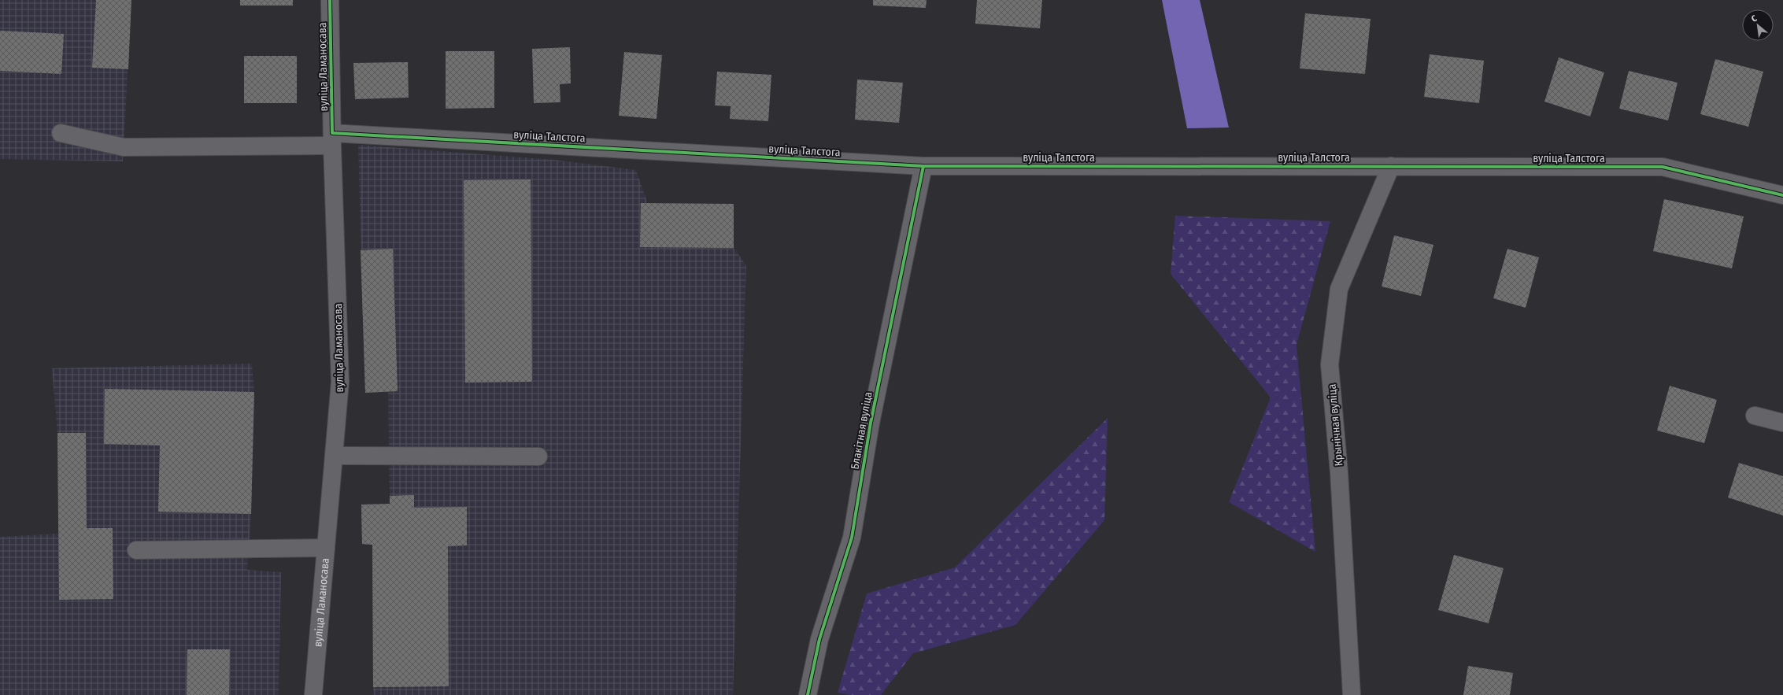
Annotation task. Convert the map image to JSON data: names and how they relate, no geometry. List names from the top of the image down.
{
  "streets": {
    "street": [
      "вуліца Ламаносава",
      "вуліца Талстога",
      "Крынічная вуліца",
      "Блакітная вуліца"
    ]
  },
  "crossings": [
    ["вуліца Ламаносава", "вуліца Талстога"],
    ["вуліца Талстога", "Крынічная вуліца"],
    ["вуліца Талстога", "Блакітная вуліца"]
  ],
  "north": "top left"
}
